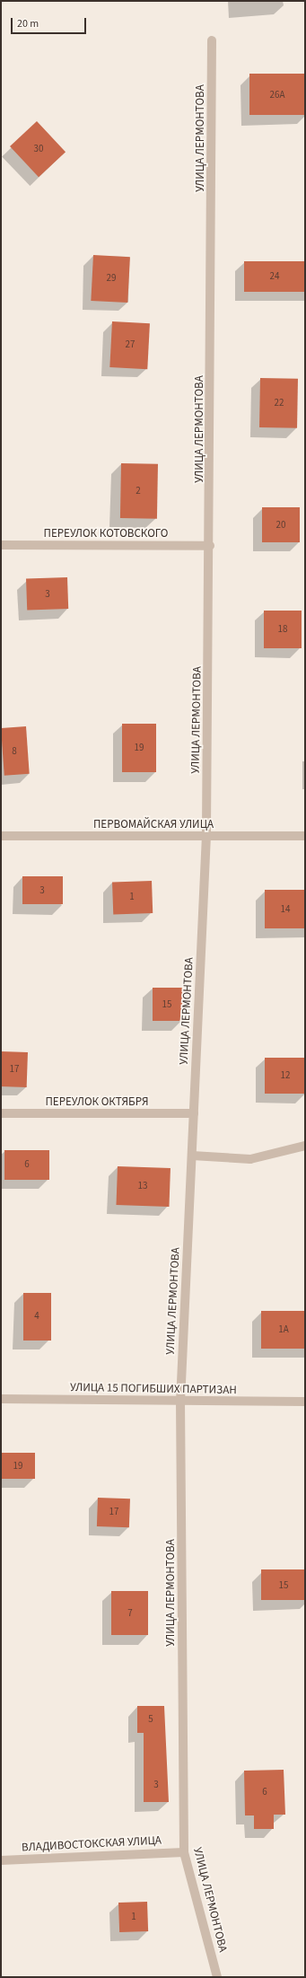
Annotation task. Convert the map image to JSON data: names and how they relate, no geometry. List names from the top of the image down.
{
  "streets": {
    "street": [
      "УЛИЦА ЛЕРМОНТОВА",
      "ПЕРЕУЛОК КОТОВСКОГО",
      "ПЕРВОМАЙСКАЯ УЛИЦА",
      "ПЕРЕУЛОК ОКТЯБРЯ",
      "УЛИЦА 15 ПОГИБШИХ ПАРТИЗАН",
      "ВЛАДИВОСТОКСКАЯ УЛИЦА"
    ]
  },
  "crossings": [
    ["УЛИЦА ЛЕРМОНТОВА", "ПЕРЕУЛОК КОТОВСКОГО"],
    ["УЛИЦА ЛЕРМОНТОВА", "ПЕРВОМАЙСКАЯ УЛИЦА"],
    ["УЛИЦА ЛЕРМОНТОВА", "ПЕРЕУЛОК ОКТЯБРЯ"],
    ["УЛИЦА ЛЕРМОНТОВА", "УЛИЦА 15 ПОГИБШИХ ПАРТИЗАН"],
    ["УЛИЦА ЛЕРМОНТОВА", "ВЛАДИВОСТОКСКАЯ УЛИЦА"]
  ],
  "house_numbers": [
    "26А",
    "30",
    "24",
    "29",
    "27",
    "22",
    "2",
    "20",
    "3",
    "18",
    "19",
    "8",
    "3",
    "1",
    "14",
    "15",
    "17",
    "12",
    "6",
    "13",
    "4",
    "1А",
    "19",
    "17",
    "15",
    "7",
    "5",
    "3",
    "6",
    "1"
  ],
  "scale_bar": "20 m"
}
